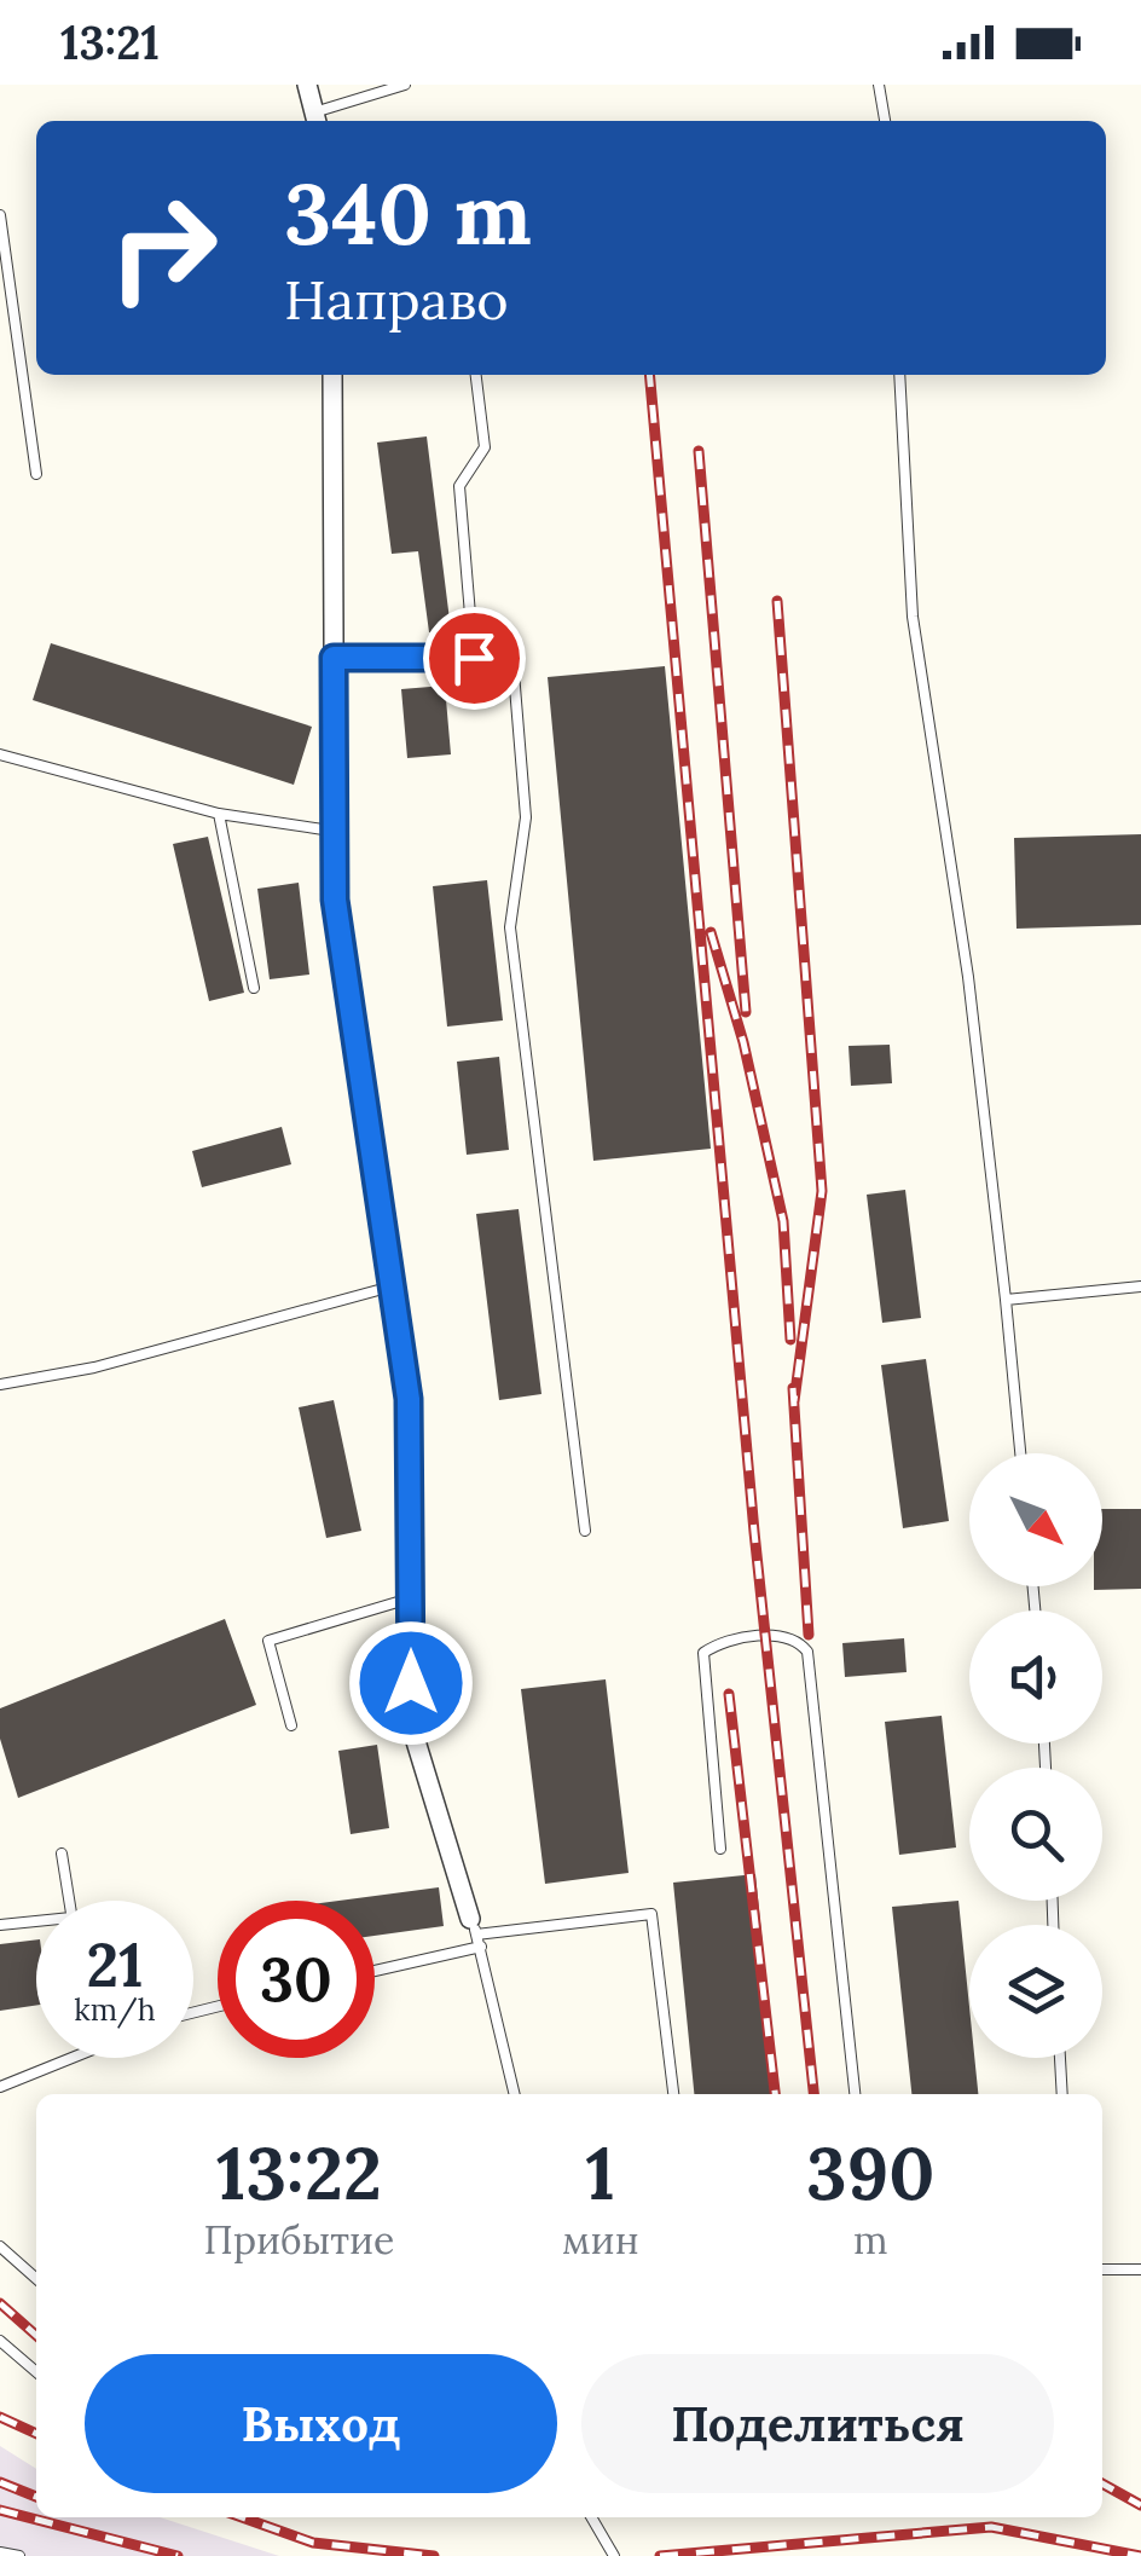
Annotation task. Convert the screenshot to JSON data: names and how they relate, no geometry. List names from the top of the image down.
{
  "north": "bottom right",
  "page": {
    "status": "13:21",
    "turn": ["340 m", "Направо"],
    "speed": "21 km/h",
    "limit": "30",
    "eta": [
      "13:22",
      "Прибытие",
      "1",
      "мин",
      "390",
      "m"
    ],
    "buttons": ["Выход", "Поделиться"]
  }
}
